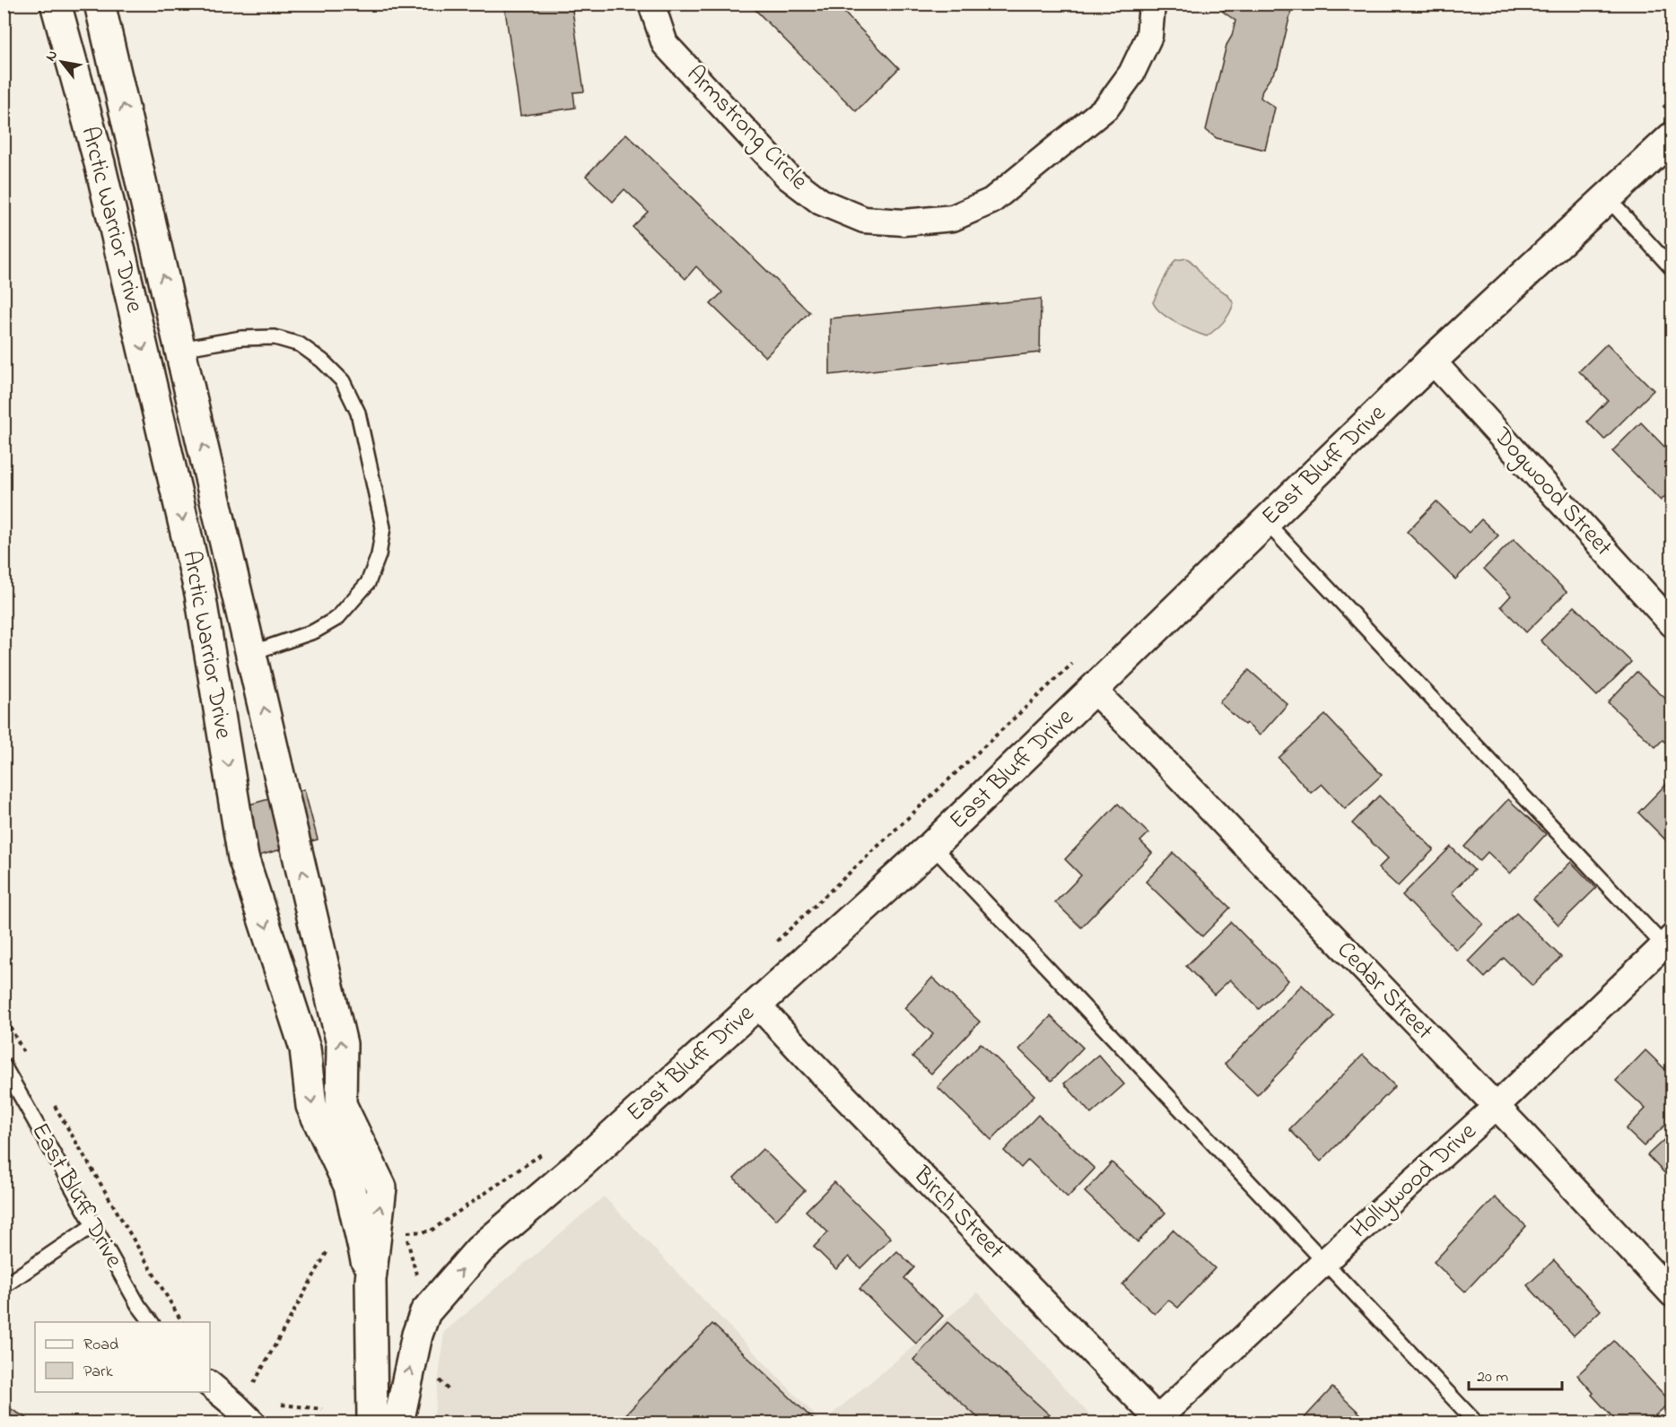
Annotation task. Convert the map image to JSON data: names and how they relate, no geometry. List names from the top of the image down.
{
  "streets": {
    "main road": ["Arctic Warrior Drive", "East Bluff Drive"],
    "street": [
      "Armstrong Circle",
      "Dogwood Street",
      "Cedar Street",
      "Hollywood Drive",
      "Birch Street"
    ]
  },
  "crossings": [
    ["East Bluff Drive", "Dogwood Street"],
    ["East Bluff Drive", "Cedar Street"],
    ["East Bluff Drive", "Birch Street"],
    ["Cedar Street", "Hollywood Drive"],
    ["Hollywood Drive", "Birch Street"]
  ],
  "legend": ["Road", "Park"],
  "scale_bar": "20 m",
  "north": "top left"
}
